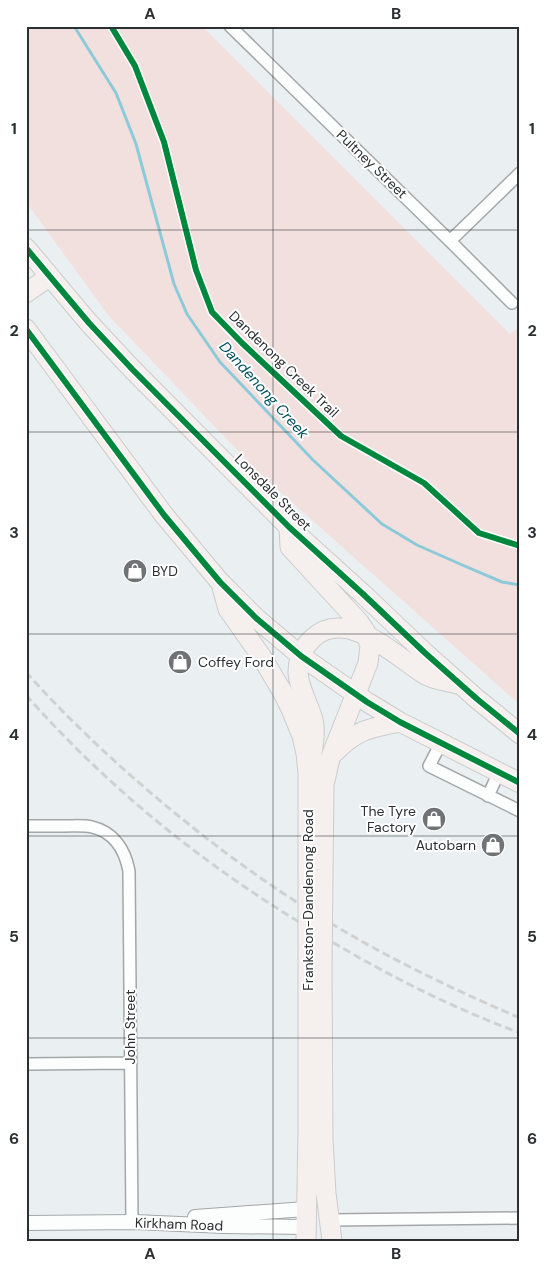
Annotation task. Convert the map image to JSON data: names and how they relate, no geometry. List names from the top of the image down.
{
  "streets": {
    "highway": ["Lonsdale Street", "Frankston-Dandenong Road", "Kirkham Road"],
    "street": ["Pultney Street", "John Street"],
    "cycle path": ["Dandenong Creek Trail"]
  },
  "crossings": [
    ["Frankston-Dandenong Road", "Kirkham Road"],
    ["John Street", "Kirkham Road"]
  ],
  "water": ["Dandenong Creek"],
  "places": {
    "shop": [
      "BYD",
      "Coffey Ford",
      "The Tyre Factory",
      "Autobarn"
    ]
  },
  "grid": {
    "columns": ["A", "B"],
    "rows": [
      "1",
      "2",
      "3",
      "4",
      "5",
      "6"
    ]
  }
}
